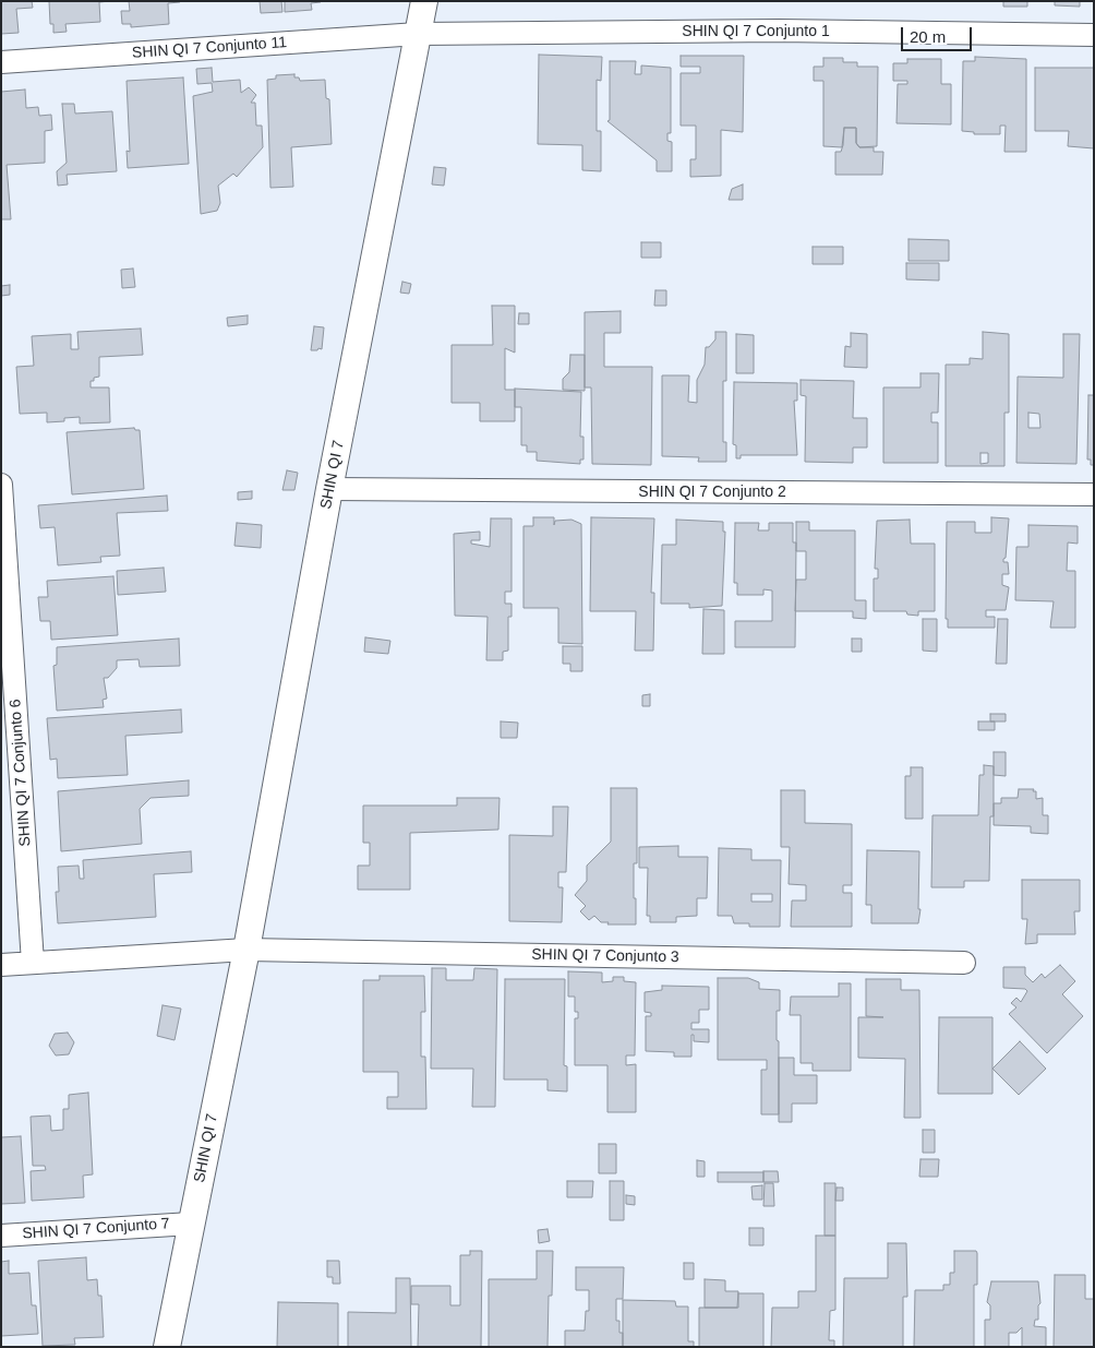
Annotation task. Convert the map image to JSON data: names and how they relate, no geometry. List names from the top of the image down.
{
  "streets": {
    "street": [
      "SHIN QI 7 Conjunto 1",
      "SHIN QI 7 Conjunto 11",
      "SHIN QI 7",
      "SHIN QI 7 Conjunto 2",
      "SHIN QI 7 Conjunto 6",
      "SHIN QI 7 Conjunto 3",
      "SHIN QI 7 Conjunto 7"
    ]
  },
  "crossings": [
    ["SHIN QI 7 Conjunto 1", "SHIN QI 7 Conjunto 11"],
    ["SHIN QI 7 Conjunto 1", "SHIN QI 7"],
    ["SHIN QI 7 Conjunto 11", "SHIN QI 7"],
    ["SHIN QI 7", "SHIN QI 7 Conjunto 2"],
    ["SHIN QI 7", "SHIN QI 7 Conjunto 3"],
    ["SHIN QI 7", "SHIN QI 7 Conjunto 7"]
  ],
  "scale_bar": "20 m"
}
